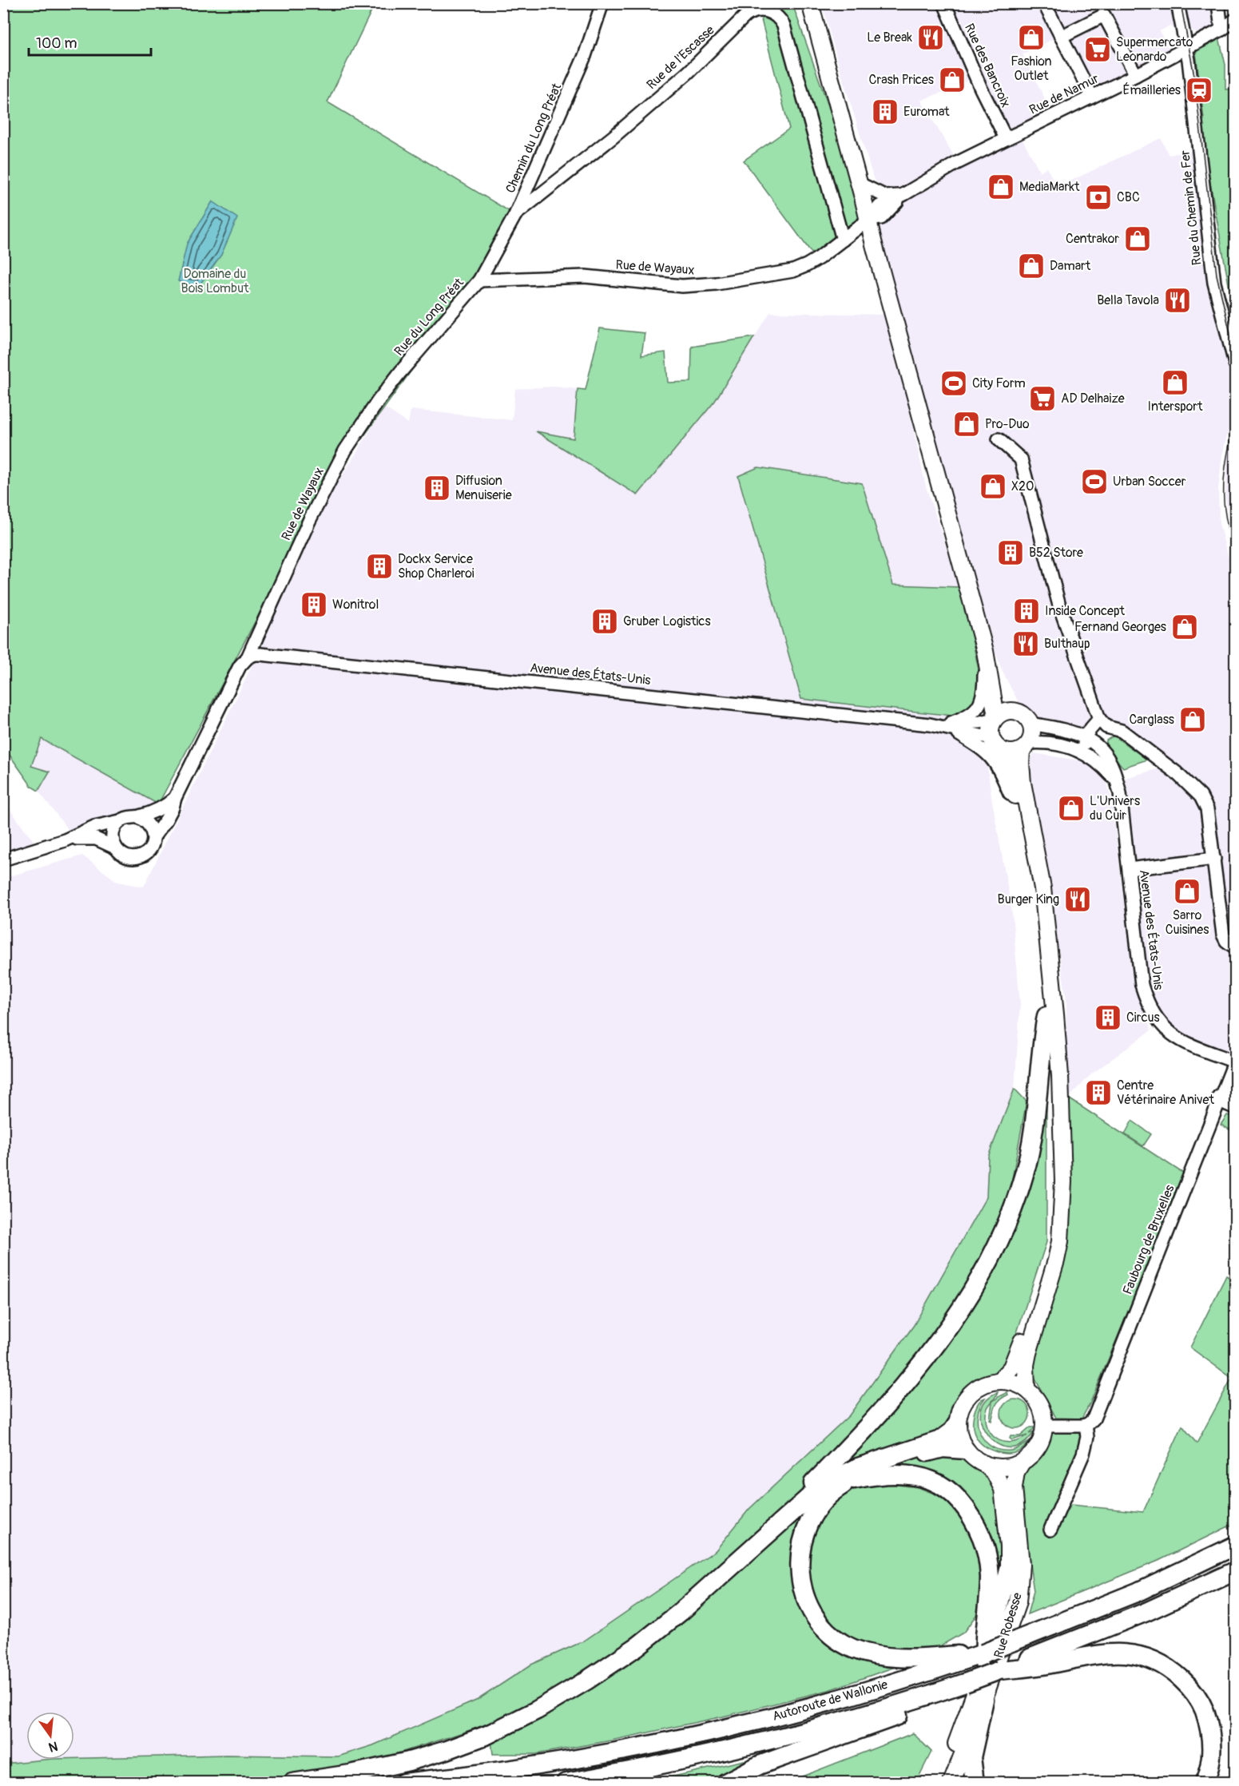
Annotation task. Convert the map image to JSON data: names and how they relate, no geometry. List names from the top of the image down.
{
  "streets": {
    "highway": ["Autoroute de Wallonie"],
    "main road": ["Rue Robesse"],
    "street": [
      "Rue de l'Escasse",
      "Rue des Bancroix",
      "Rue de Namur",
      "Chemin du Long Préat",
      "Rue du Chemin de Fer",
      "Rue de Wayaux",
      "Rue du Long Préat",
      "Avenue des États-Unis",
      "Faubourg de Bruxelles"
    ]
  },
  "crossings": [
    ["Rue de l'Escasse", "Chemin du Long Préat"],
    ["Rue de l'Escasse", "Rue de Wayaux"],
    ["Rue des Bancroix", "Rue de Namur"],
    ["Rue de Namur", "Rue du Chemin de Fer"],
    ["Rue de Namur", "Rue de Wayaux"],
    ["Chemin du Long Préat", "Rue de Wayaux"],
    ["Chemin du Long Préat", "Rue du Long Préat"],
    ["Rue de Wayaux", "Rue du Long Préat"],
    ["Rue de Wayaux", "Avenue des États-Unis"],
    ["Avenue des États-Unis", "Faubourg de Bruxelles"],
    ["Rue Robesse", "Autoroute de Wallonie"]
  ],
  "parks": ["Domaine du Bois Lombut"],
  "places": {
    "restaurant": [
      "Le Break",
      "Bella Tavola",
      "Bulthaup",
      "Burger King"
    ],
    "shop": [
      "Fashion Outlet",
      "Crash Prices",
      "MediaMarkt",
      "Centrakor",
      "Damart",
      "Intersport",
      "Pro-Duo",
      "X2O",
      "Fernand Georges",
      "Carglass",
      "L'Univers du Cuir",
      "Sarro Cuisines"
    ],
    "supermarket": ["Supermercato Leonardo", "AD Delhaize"],
    "station": ["Émailleries"],
    "building": [
      "Euromat",
      "Diffusion Menuiserie",
      "B52 Store",
      "Dockx Service Shop Charleroi",
      "Wonitrol",
      "Inside Concept",
      "Gruber Logistics",
      "Circus",
      "Centre Vétérinaire Anivet"
    ],
    "bank": ["CBC"],
    "sports": ["City Form", "Urban Soccer"]
  },
  "scale_bar": "100 m",
  "north": "bottom"
}
